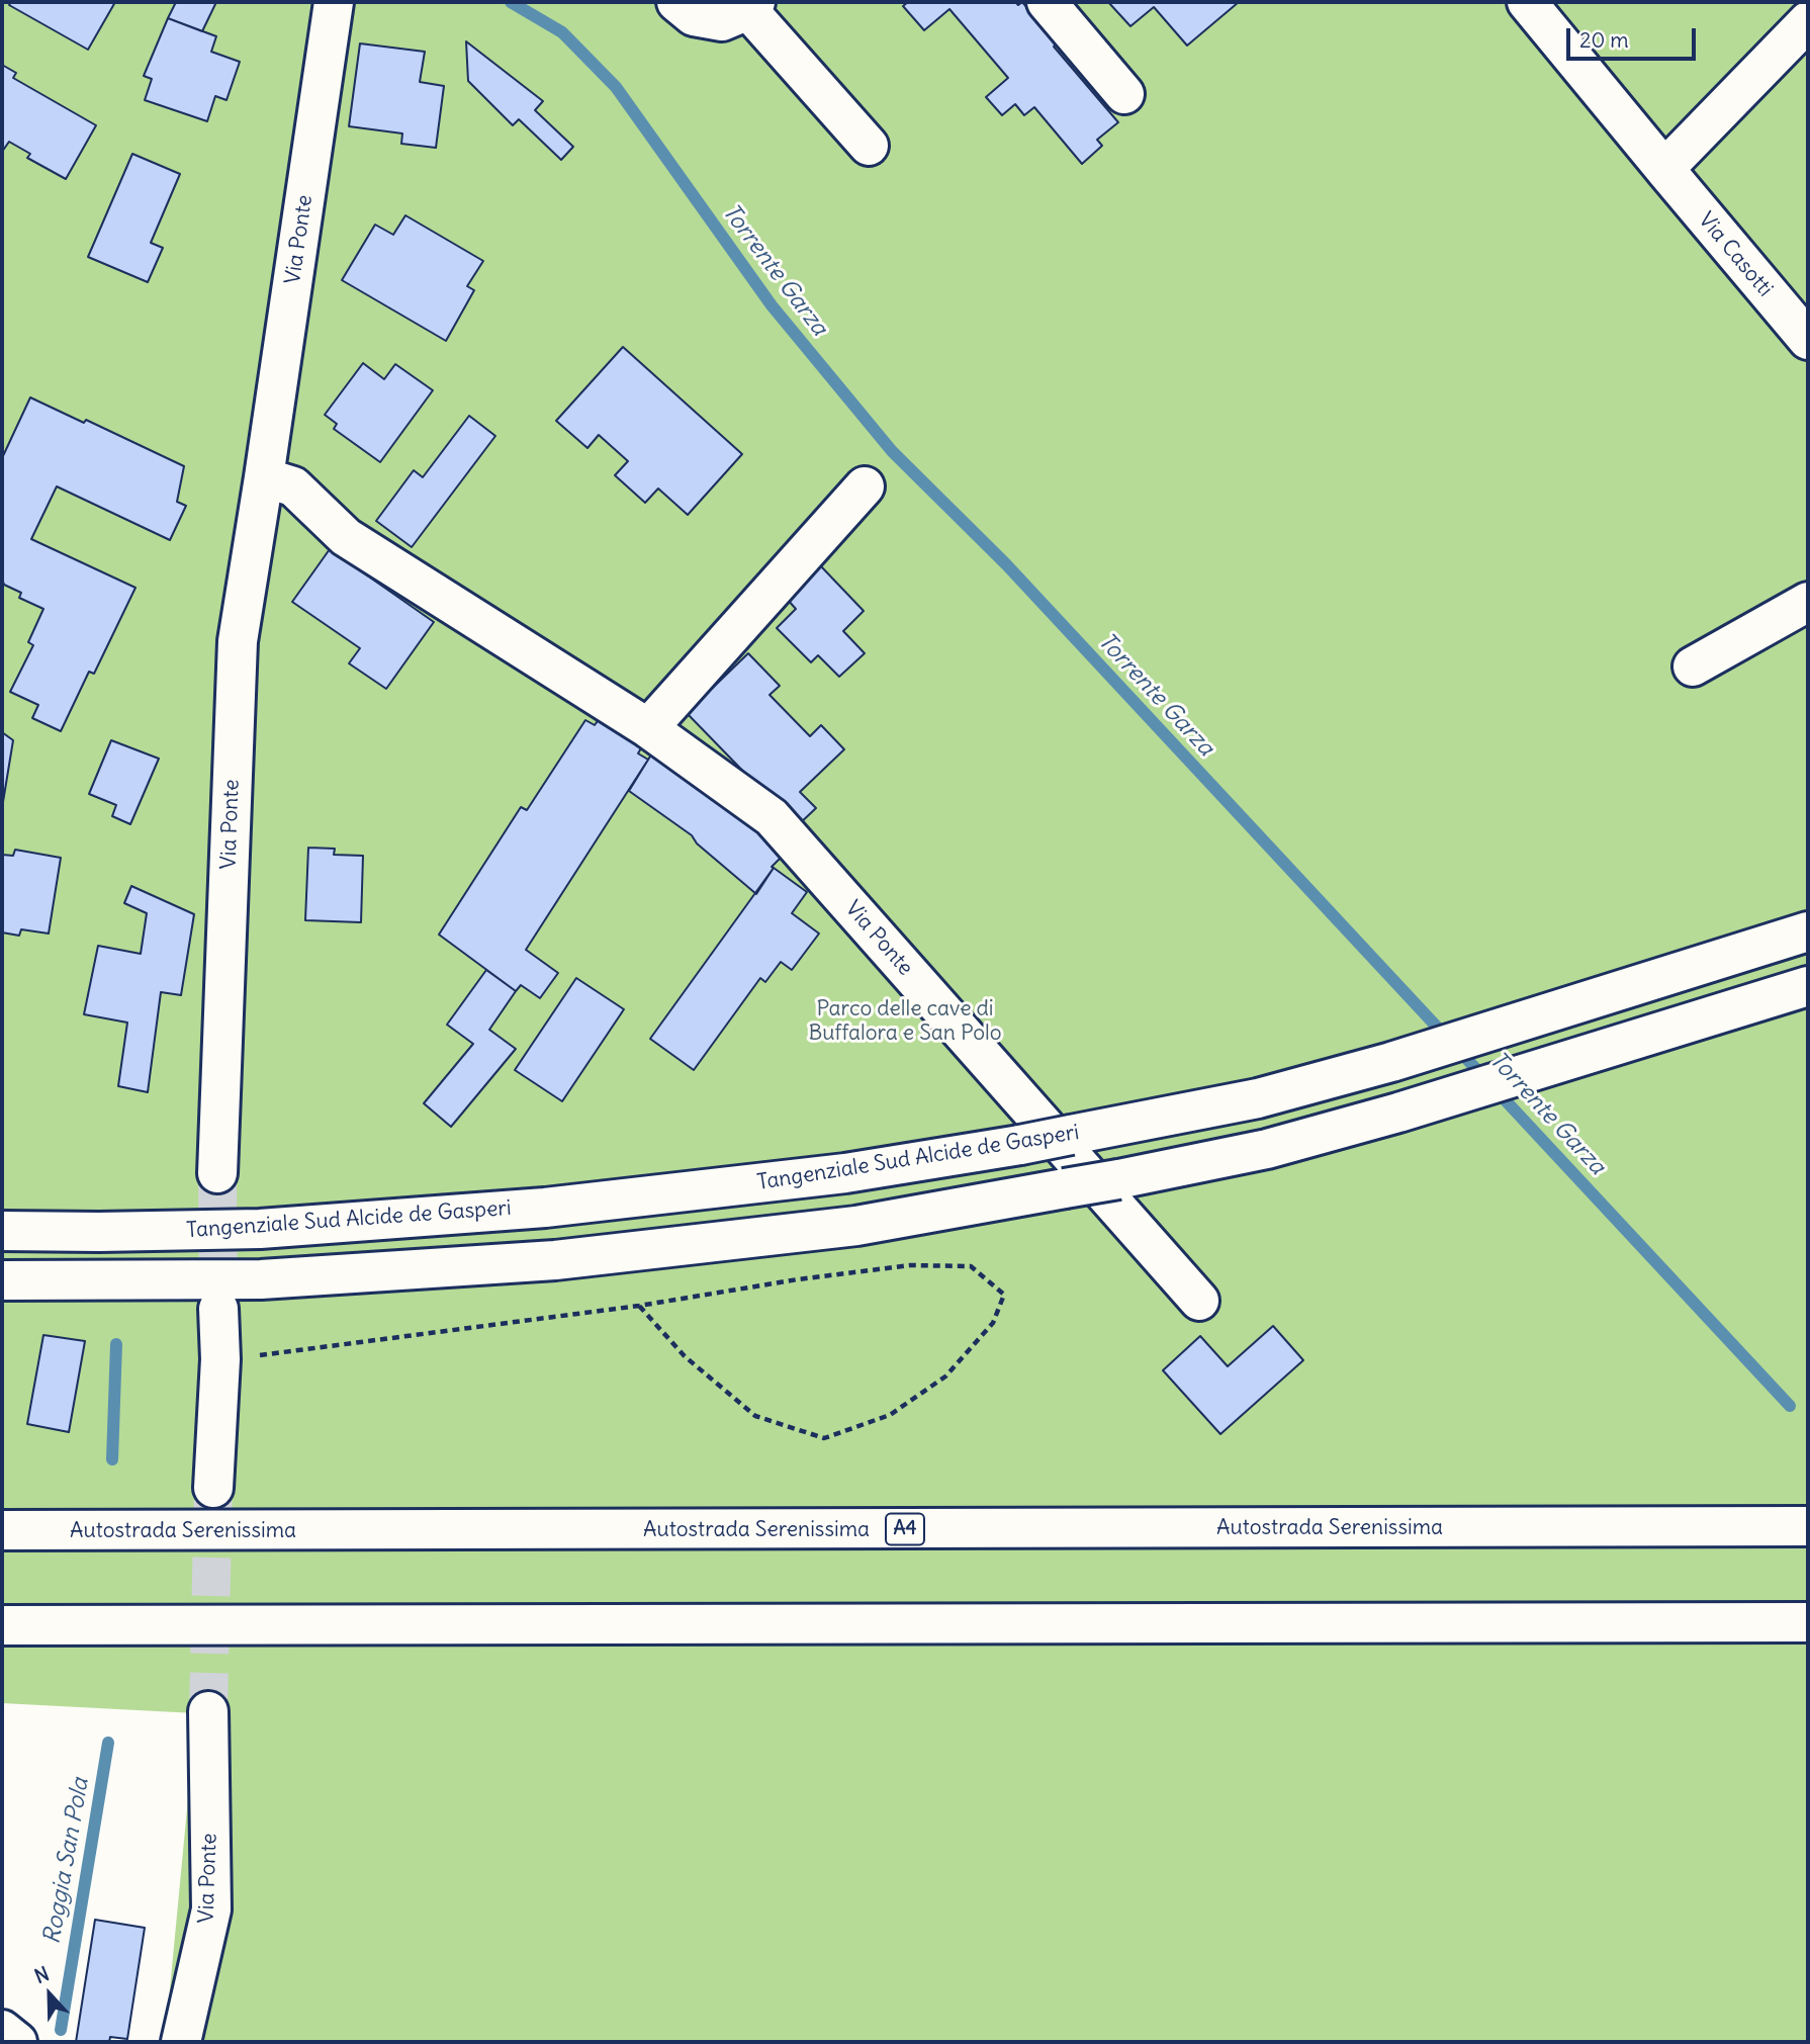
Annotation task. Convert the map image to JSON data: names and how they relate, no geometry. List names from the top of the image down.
{
  "streets": {
    "main road": [
      "Via Ponte",
      "Via Casotti",
      "Tangenziale Sud Alcide de Gasperi",
      "Autostrada Serenissima",
      "A4"
    ]
  },
  "water": ["Torrente Garza", "Roggia San Pola"],
  "parks": ["Parco delle cave di Buffalora e San Polo"],
  "scale_bar": "20 m",
  "north": "top"
}
